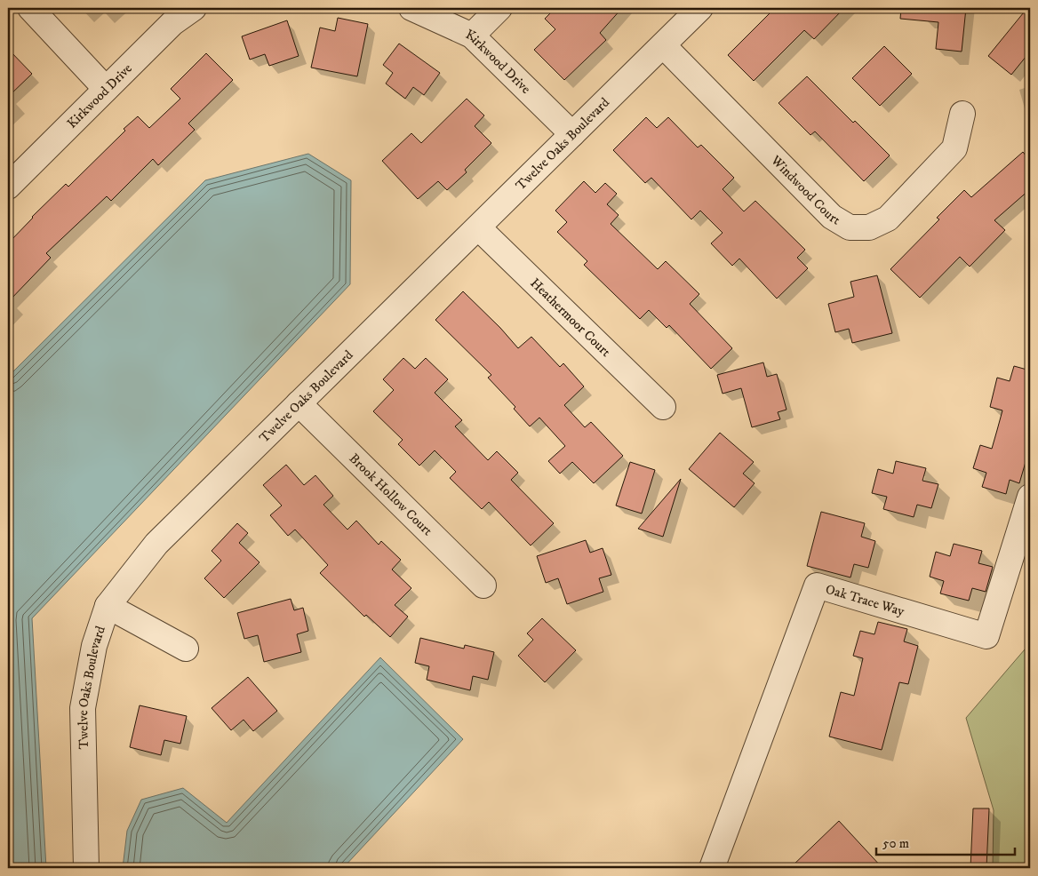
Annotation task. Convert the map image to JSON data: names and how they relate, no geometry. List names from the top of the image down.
{
  "streets": {
    "street": [
      "Kirkwood Drive",
      "Twelve Oaks Boulevard",
      "Windwood Court",
      "Heathermoor Court",
      "Brook Hollow Court",
      "Oak Trace Way"
    ]
  },
  "crossings": [
    ["Kirkwood Drive", "Twelve Oaks Boulevard"],
    ["Twelve Oaks Boulevard", "Windwood Court"],
    ["Twelve Oaks Boulevard", "Heathermoor Court"],
    ["Twelve Oaks Boulevard", "Brook Hollow Court"]
  ],
  "scale_bar": "50 m"
}
